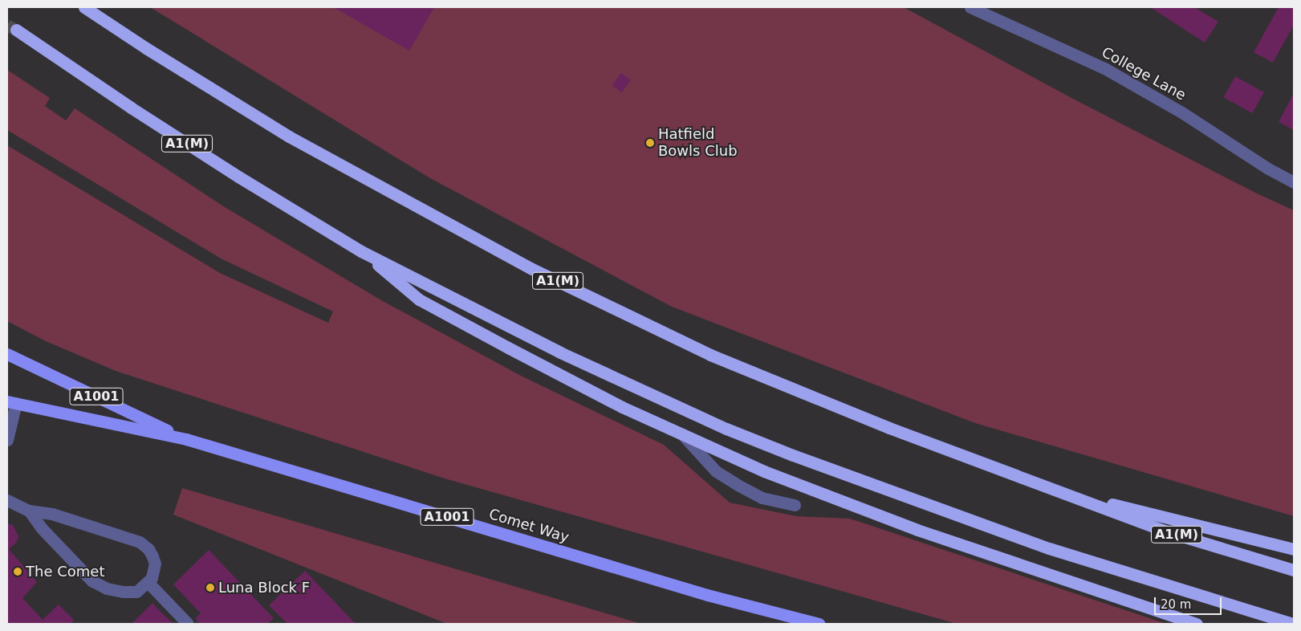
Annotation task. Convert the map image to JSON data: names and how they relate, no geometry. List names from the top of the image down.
{
  "streets": {
    "highway": ["A1(M)"],
    "main road": ["A1001", "Comet Way"],
    "street": ["College Lane"]
  },
  "places": ["Hatfield Bowls Club", "The Comet", "Luna Block F"],
  "scale_bar": "20 m"
}
